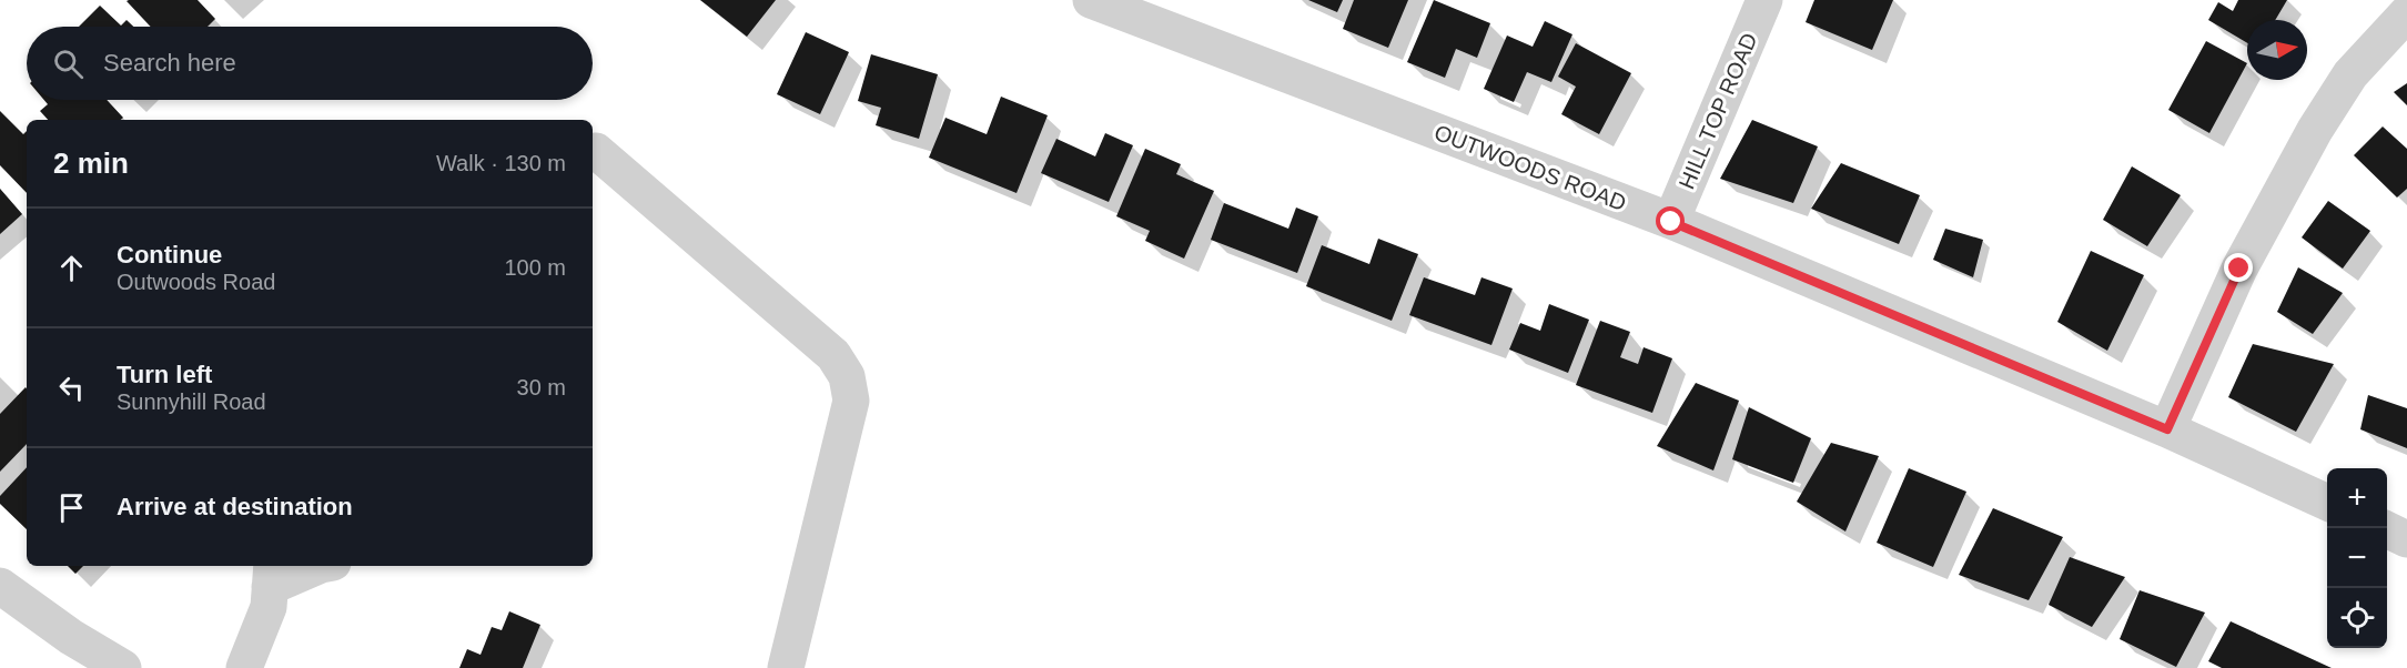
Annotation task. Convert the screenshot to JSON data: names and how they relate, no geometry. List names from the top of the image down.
{
  "streets": {
    "street": ["HILL TOP ROAD", "OUTWOODS ROAD"]
  },
  "crossings": [
    ["HILL TOP ROAD", "OUTWOODS ROAD"]
  ],
  "north": "right",
  "page": {
    "search": "Search here",
    "heading": ["2 min", "Walk · 130 m"],
    "list": [
      ["Continue", "Outwoods Road", "100 m"],
      ["Turn left", "Sunnyhill Road", "30 m"],
      "Arrive at destination"
    ],
    "map_buttons": ["+", "−"]
  }
}
